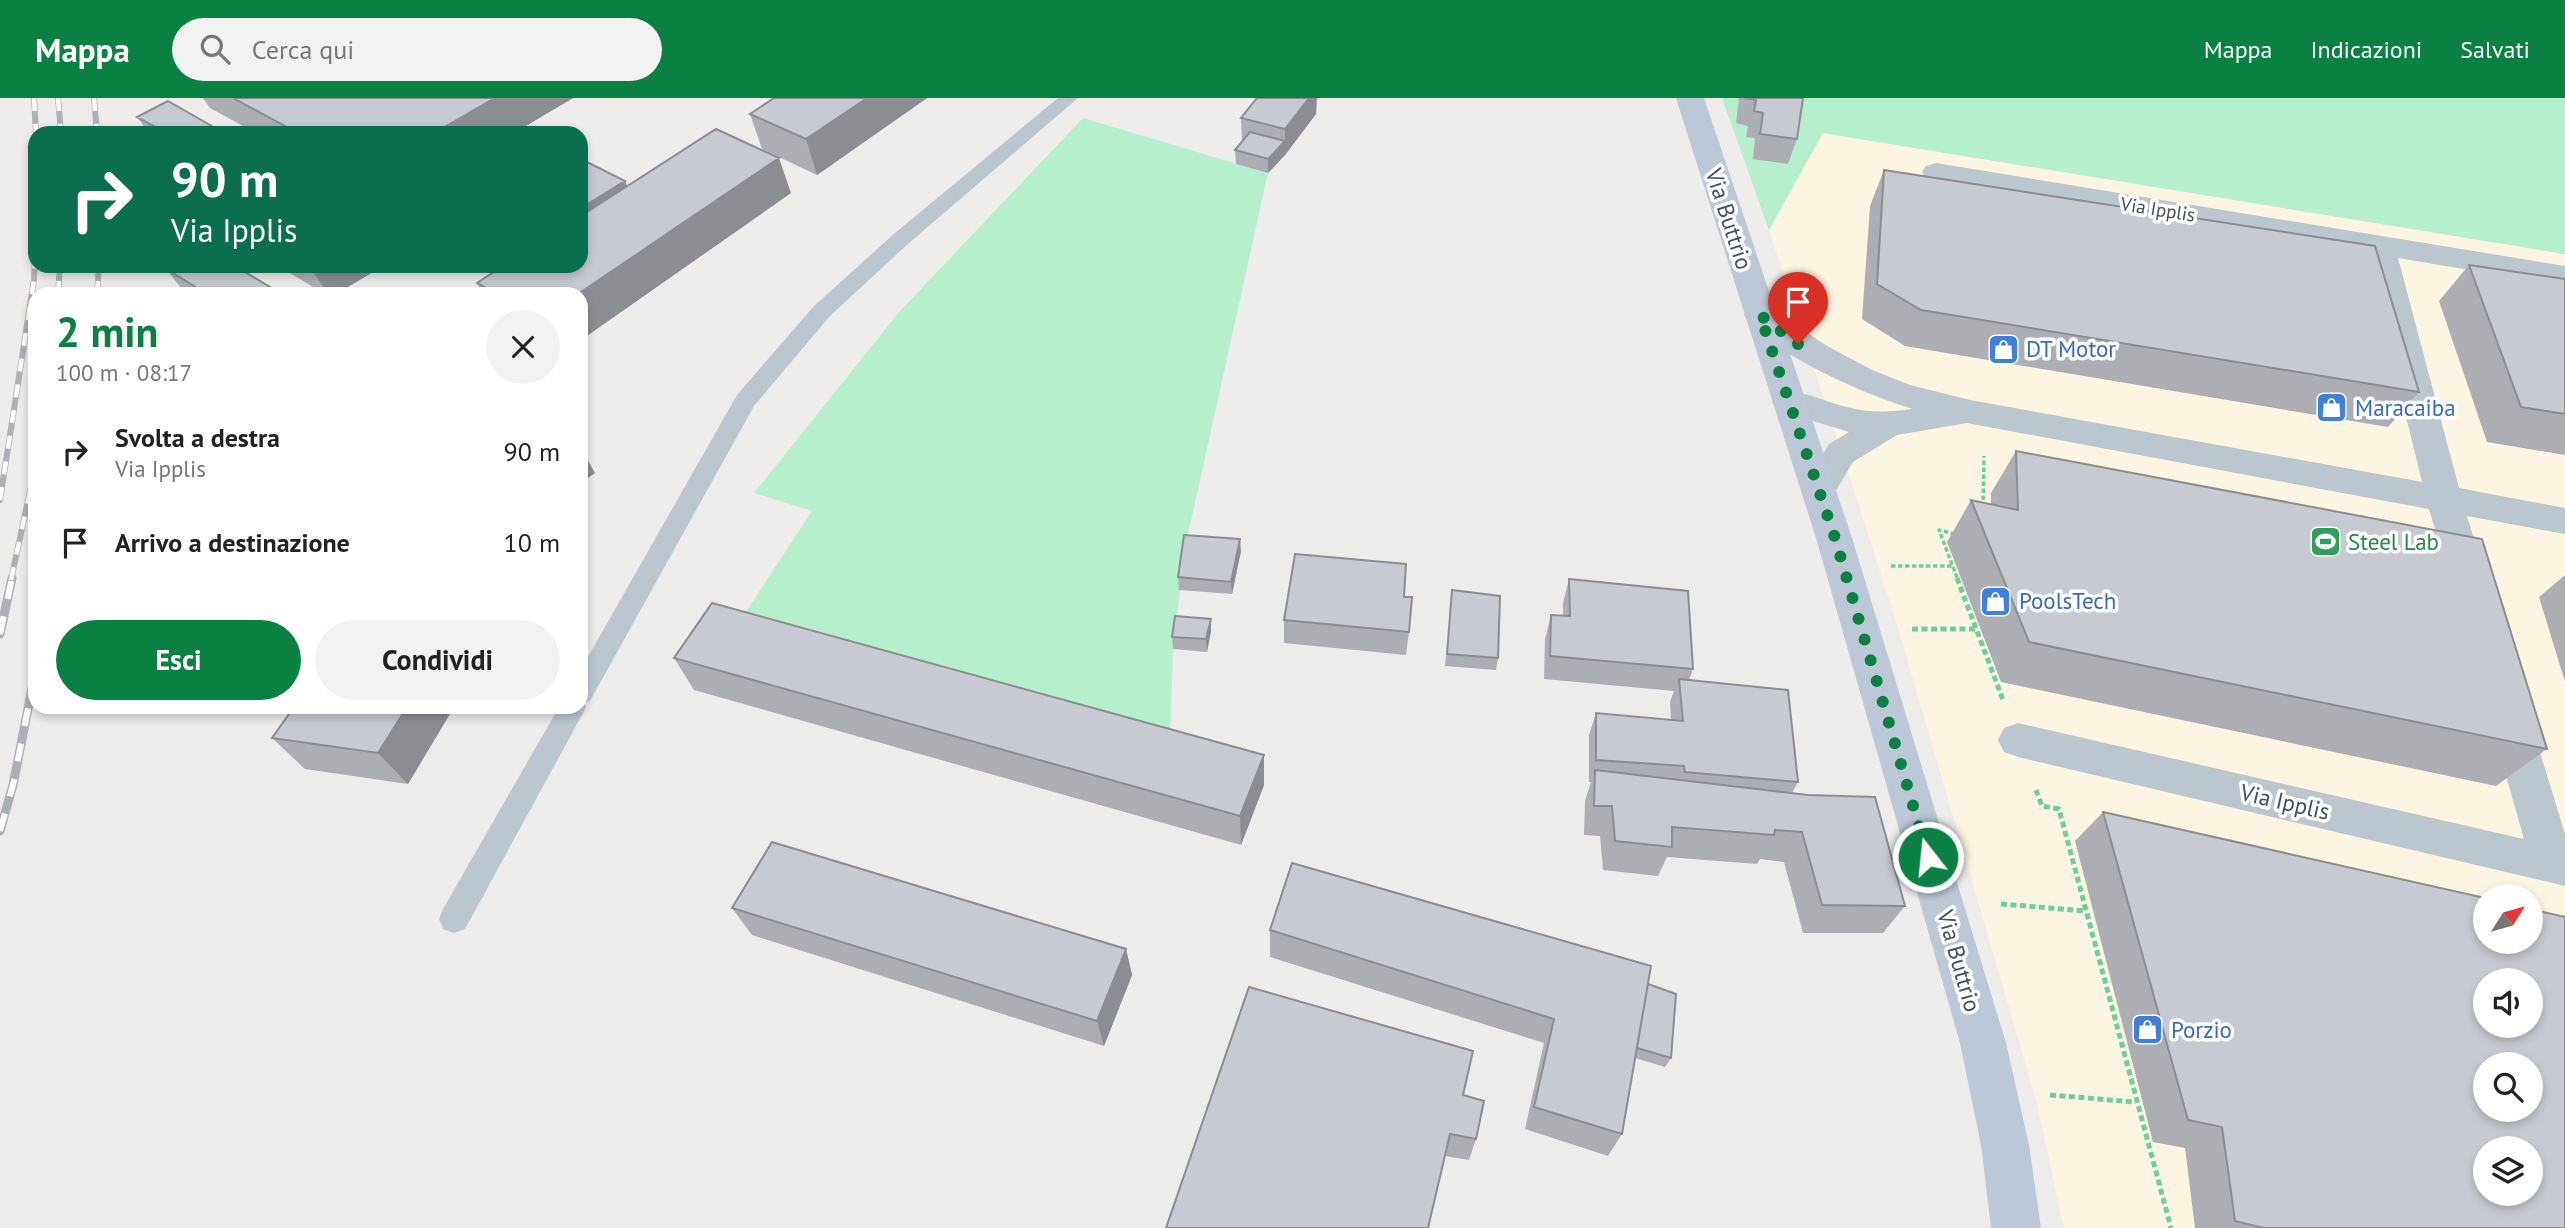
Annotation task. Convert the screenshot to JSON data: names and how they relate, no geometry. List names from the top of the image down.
{
  "streets": {
    "street": ["Via Ipplis", "Via Buttrio"]
  },
  "places": {
    "shop": [
      "DT Motor",
      "Maracaiba",
      "PoolsTech",
      "Porzio"
    ],
    "sports": ["Steel Lab"]
  },
  "north": "top right",
  "page": {
    "header": "Mappa",
    "search": "Cerca qui",
    "nav": ["Mappa", "Indicazioni", "Salvati"],
    "turn": ["90 m", "Via Ipplis"],
    "heading": ["2 min", "100 m · 08:17"],
    "list": [
      {
        "name": "Svolta a destra",
        "note": "Via Ipplis",
        "value": "90 m"
      },
      {
        "name": "Arrivo a destinazione",
        "value": "10 m"
      }
    ],
    "buttons": ["Esci", "Condividi"]
  }
}
